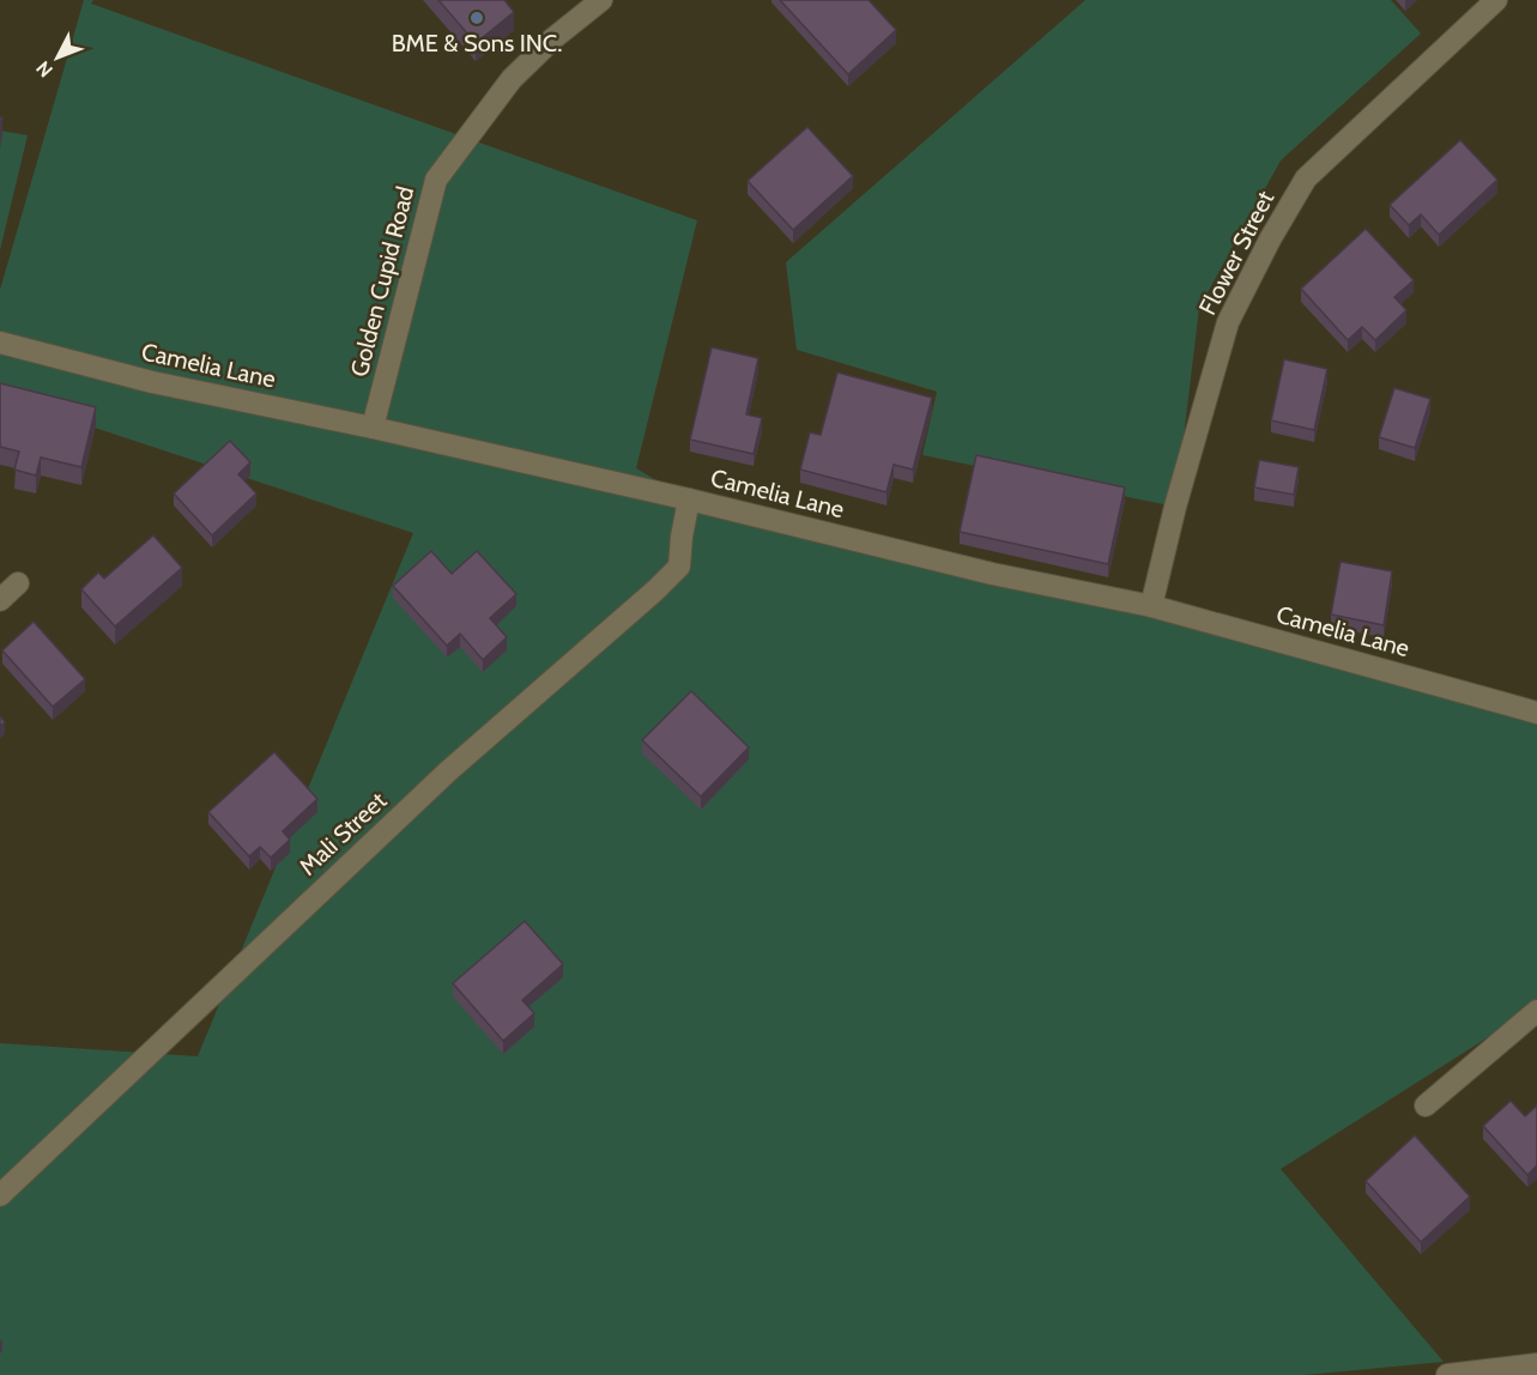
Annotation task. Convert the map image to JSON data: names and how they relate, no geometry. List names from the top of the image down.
{
  "streets": {
    "street": [
      "Flower Street",
      "Golden Cupid Road",
      "Camelia Lane",
      "Mali Street"
    ]
  },
  "crossings": [
    ["Flower Street", "Camelia Lane"],
    ["Golden Cupid Road", "Camelia Lane"],
    ["Camelia Lane", "Mali Street"]
  ],
  "places": ["BME & Sons INC."],
  "north": "bottom left"
}
